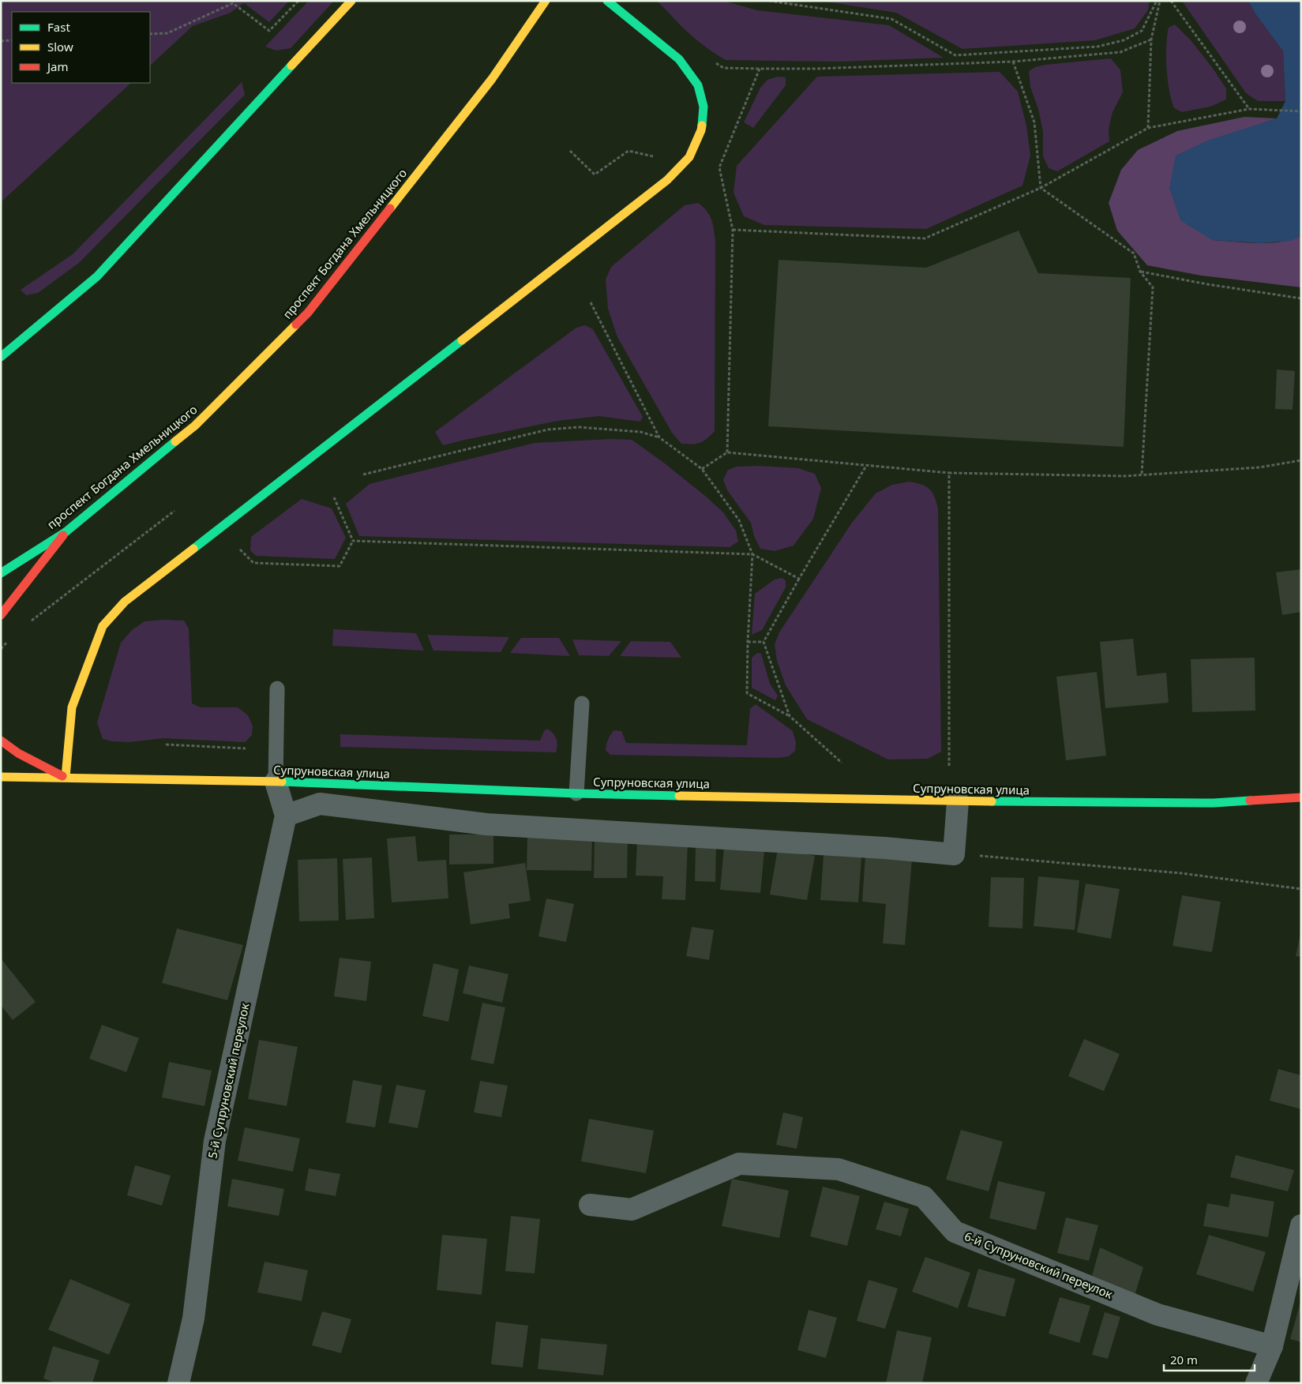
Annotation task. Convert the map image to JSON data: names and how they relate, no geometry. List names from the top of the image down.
{
  "streets": {
    "street": [
      "проспект Богдана Хмельницкого",
      "Супруновская улица",
      "5-й Супруновский переулок",
      "6-й Супруновский переулок"
    ]
  },
  "crossings": [
    ["Супруновская улица", "5-й Супруновский переулок"]
  ],
  "legend": ["Fast", "Slow", "Jam"],
  "scale_bar": "20 m"
}
